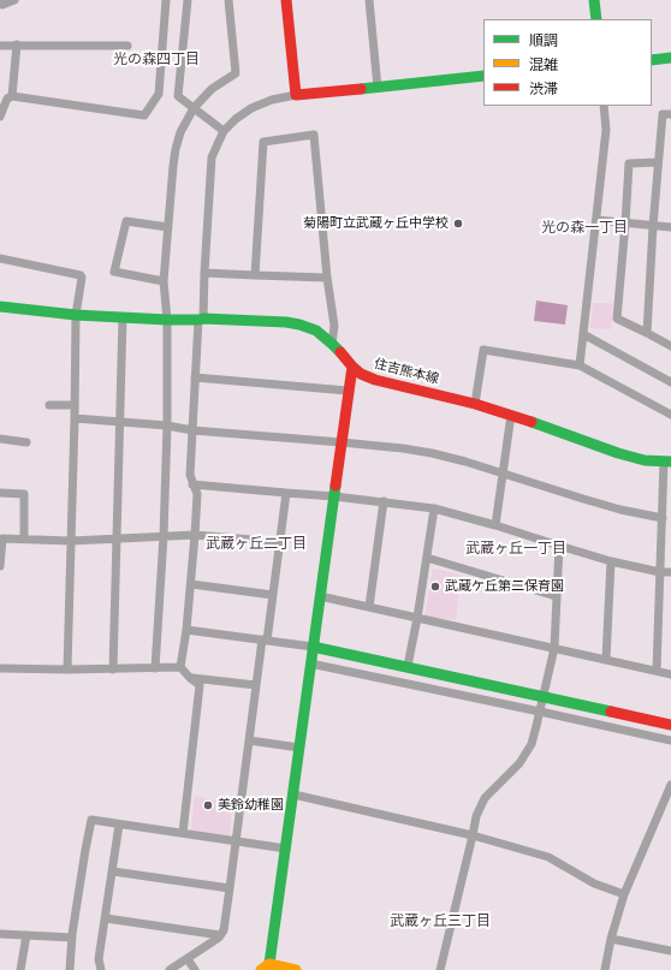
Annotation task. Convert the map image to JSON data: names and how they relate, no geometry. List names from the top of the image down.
{
  "streets": {
    "street": ["住吉熊本線"]
  },
  "districts": [
    "光の森四丁目",
    "光の森一丁目",
    "武蔵ヶ丘二丁目",
    "武蔵ヶ丘一丁目",
    "武蔵ヶ丘三丁目"
  ],
  "places": ["菊陽町立武蔵ヶ丘中学校", "武蔵ケ丘第二保育園", "美鈴幼稚園"],
  "legend": ["順調", "混雑", "渋滞"]
}
